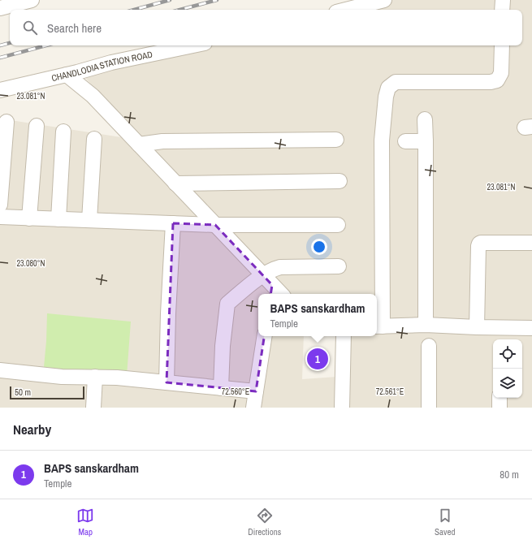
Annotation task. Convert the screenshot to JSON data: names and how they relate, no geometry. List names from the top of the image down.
{
  "streets": {
    "street": ["CHANDLODIA STATION ROAD"]
  },
  "scale_bar": "50 m",
  "page": {
    "search": "Search here",
    "popup": ["BAPS sanskardham", "Temple"],
    "pins": "1",
    "scale": "50 m",
    "heading": "Nearby",
    "list": [
      {
        "mark": "1",
        "name": "BAPS sanskardham",
        "note": "Temple",
        "value": "80 m"
      }
    ],
    "nav": ["Map", "Directions", "Saved"]
  },
  "coordinates": [
    "23.081°N",
    "23.080°N",
    "72.560°E",
    "72.561°E"
  ]
}
